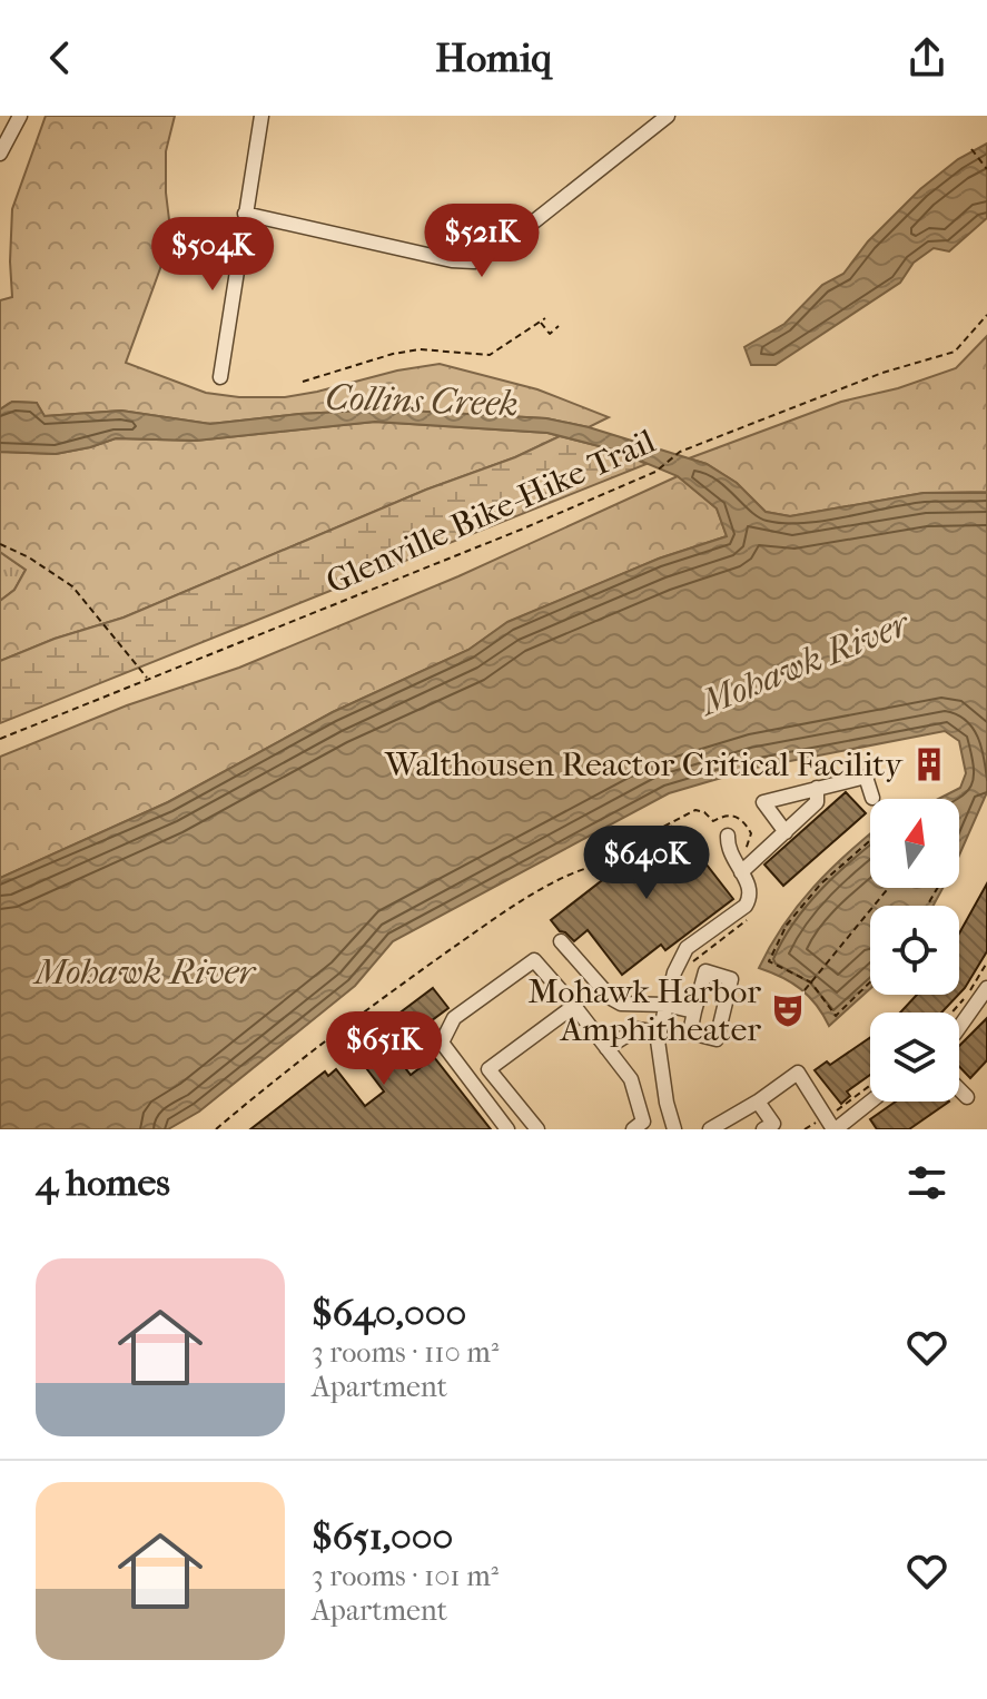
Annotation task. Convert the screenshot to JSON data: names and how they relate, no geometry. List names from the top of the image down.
{
  "streets": {
    "path": ["Glenville Bike-Hike Trail"]
  },
  "water": ["Collins Creek", "Mohawk River"],
  "places": {
    "building": ["Walthousen Reactor Critical Facility"],
    "theatre": ["Mohawk Harbor Amphitheater"]
  },
  "north": "top",
  "page": {
    "header": "Homiq",
    "price": [
      "$521K",
      "$504K",
      "$640K",
      "$651K"
    ],
    "heading": "4 homes",
    "list": [
      {
        "name": "$640,000",
        "note": "3 rooms · 110 m² · Apartment"
      },
      {
        "name": "$651,000",
        "note": "3 rooms · 101 m² · Apartment"
      }
    ]
  }
}
